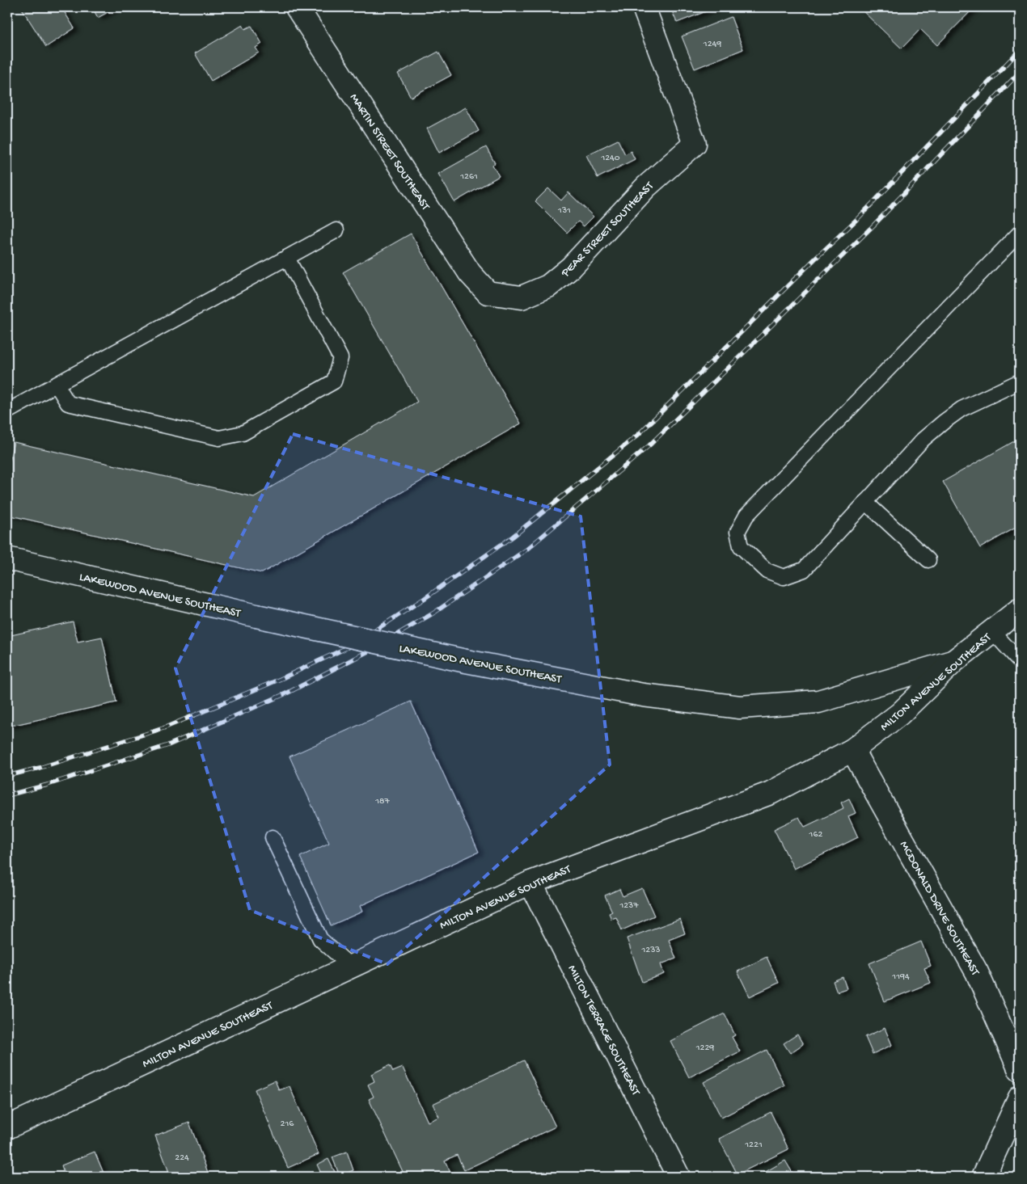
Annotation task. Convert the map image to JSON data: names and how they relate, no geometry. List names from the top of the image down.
{
  "streets": {
    "street": [
      "MARTIN STREET SOUTHEAST",
      "PEAR STREET SOUTHEAST",
      "LAKEWOOD AVENUE SOUTHEAST",
      "MILTON AVENUE SOUTHEAST",
      "MCDONALD DRIVE SOUTHEAST",
      "MILTON TERRACE SOUTHEAST"
    ]
  },
  "crossings": [
    ["MARTIN STREET SOUTHEAST", "PEAR STREET SOUTHEAST"],
    ["LAKEWOOD AVENUE SOUTHEAST", "MILTON AVENUE SOUTHEAST"],
    ["MILTON AVENUE SOUTHEAST", "MCDONALD DRIVE SOUTHEAST"],
    ["MILTON AVENUE SOUTHEAST", "MILTON TERRACE SOUTHEAST"]
  ],
  "house_numbers": [
    "1249",
    "1240",
    "1261",
    "131",
    "187",
    "162",
    "1237",
    "1233",
    "1194",
    "1229",
    "216",
    "1221",
    "224"
  ]
}
